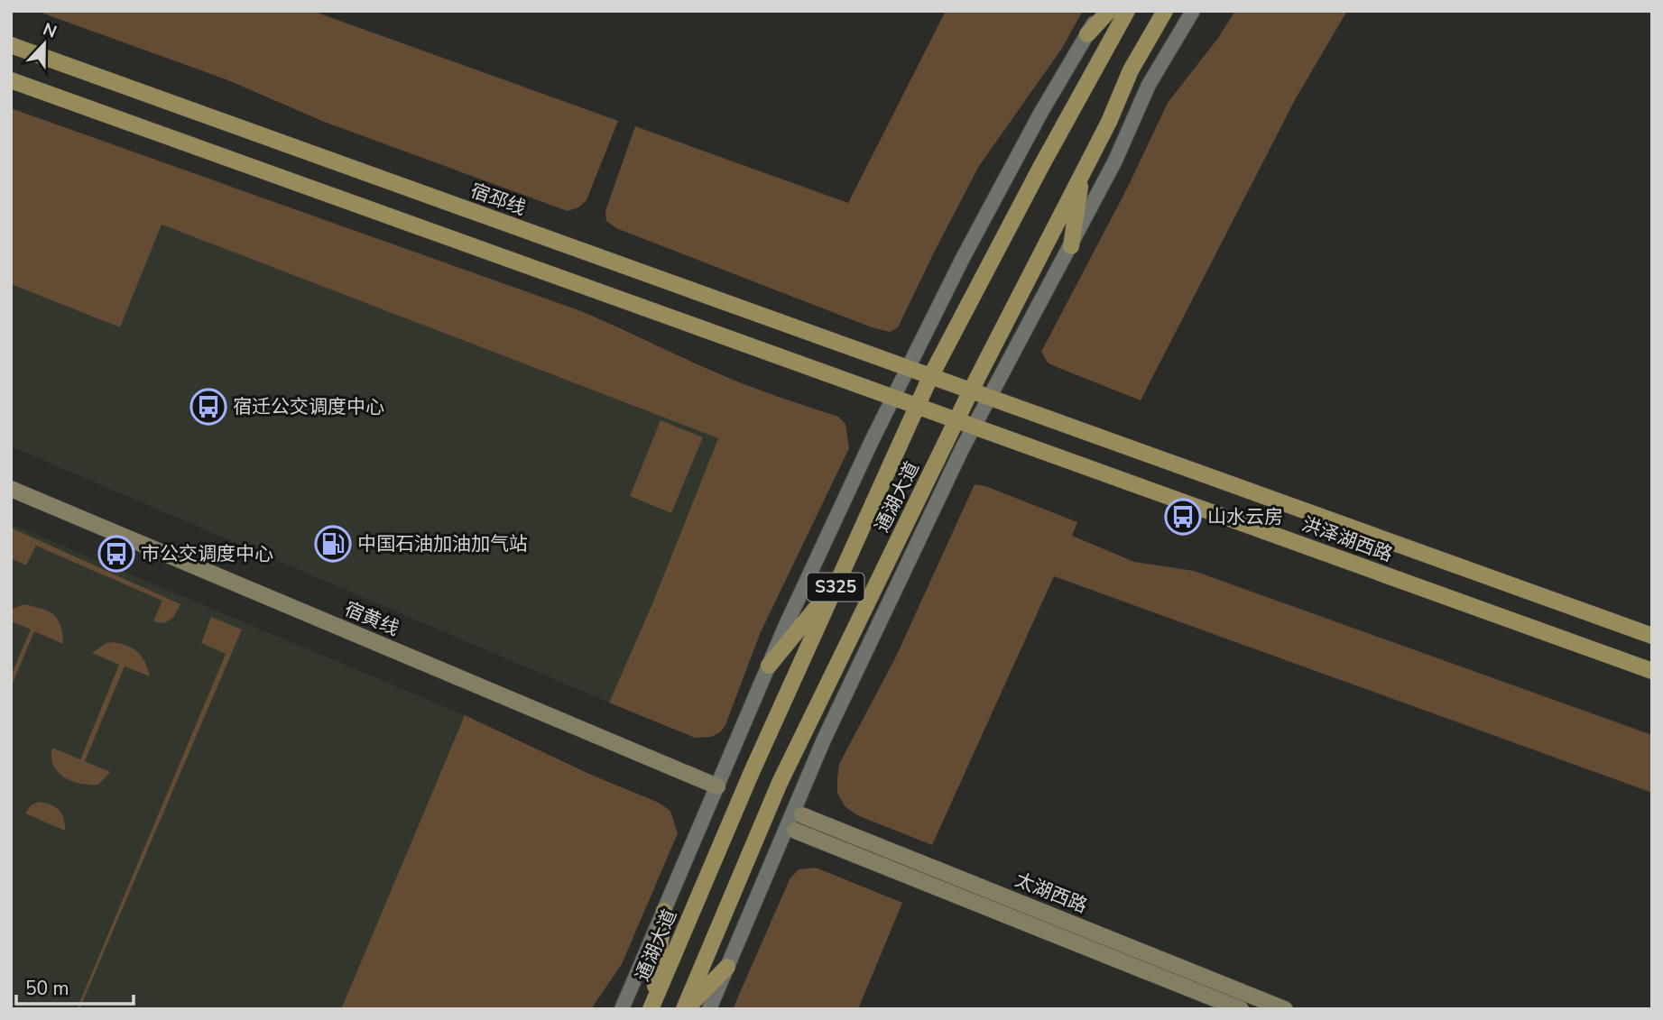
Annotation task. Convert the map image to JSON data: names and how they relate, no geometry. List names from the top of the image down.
{
  "streets": {
    "main road": [
      "宿邳线",
      "通湖大道",
      "洪泽湖西路",
      "S325"
    ],
    "street": ["宿黄线", "太湖西路"]
  },
  "crossings": [
    ["宿邳线", "通湖大道"],
    ["宿邳线", "洪泽湖西路"],
    ["通湖大道", "洪泽湖西路"]
  ],
  "places": {
    "bus stop": ["宿迁公交调度中心", "山水云房", "市公交调度中心"],
    "fuel station": ["中国石油加油加气站"]
  },
  "scale_bar": "50 m",
  "north": "top"
}
